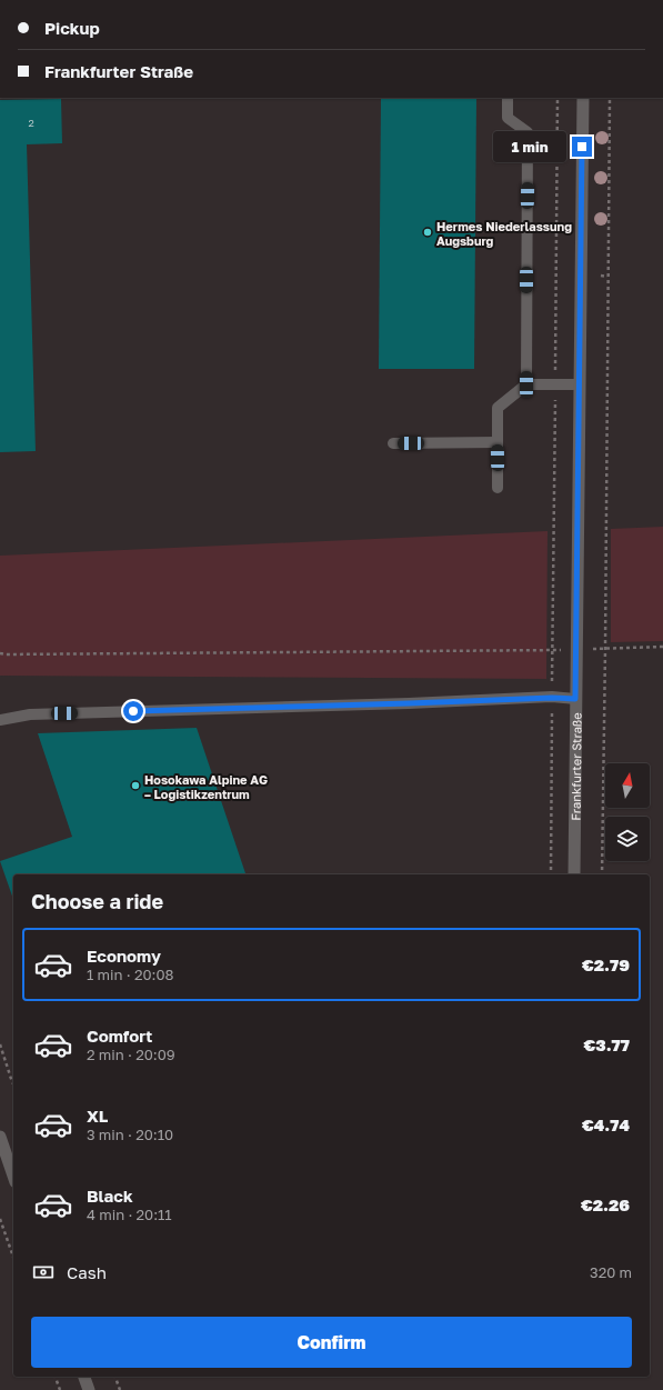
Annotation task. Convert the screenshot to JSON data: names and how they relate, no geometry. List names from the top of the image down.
{
  "streets": {
    "street": ["Frankfurter Straße"]
  },
  "places": ["Hermes Niederlassung Augsburg", "Hosokawa Alpine AG – Logistikzentrum"],
  "house_numbers": ["2"],
  "north": "top",
  "page": {
    "banner": ["Pickup", "Frankfurter Straße"],
    "bubble": "1 min",
    "heading": "Choose a ride",
    "list": [
      {
        "name": "Economy",
        "note": "1 min · 20:08",
        "value": "€2.79"
      },
      {
        "name": "Comfort",
        "note": "2 min · 20:09",
        "value": "€3.77"
      },
      {
        "name": "XL",
        "note": "3 min · 20:10",
        "value": "€4.74"
      },
      {
        "name": "Black",
        "note": "4 min · 20:11",
        "value": "€2.26"
      }
    ],
    "pay": ["Cash", "320 m"],
    "buttons": "Confirm"
  }
}
